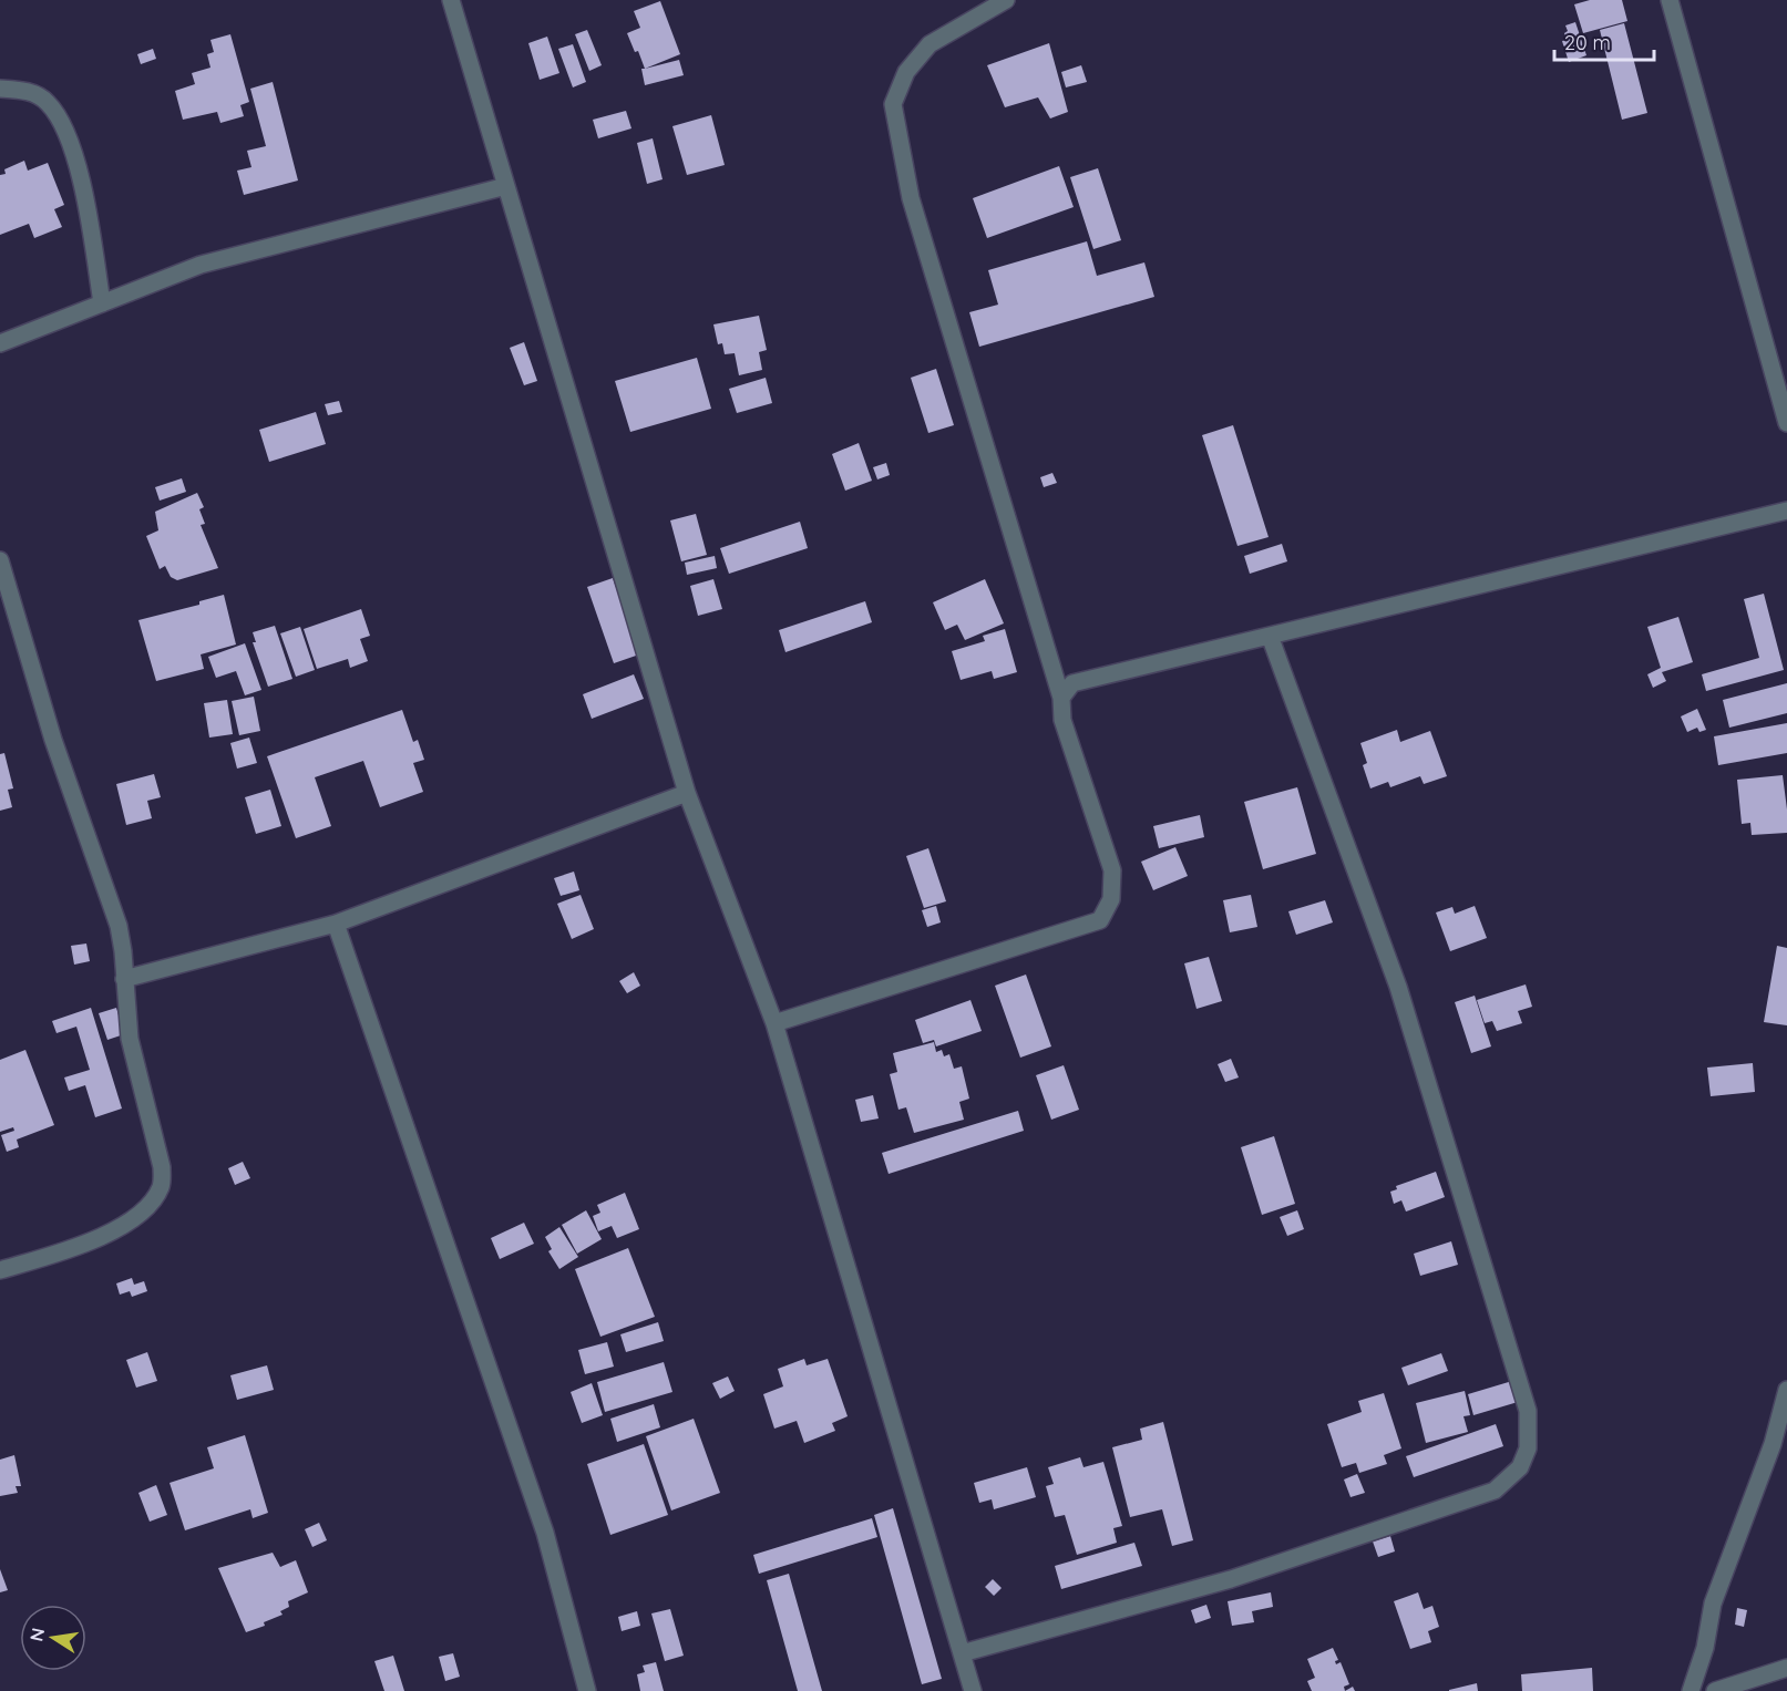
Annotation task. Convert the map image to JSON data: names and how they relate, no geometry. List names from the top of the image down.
{
  "scale_bar": "20 m",
  "north": "left"
}
